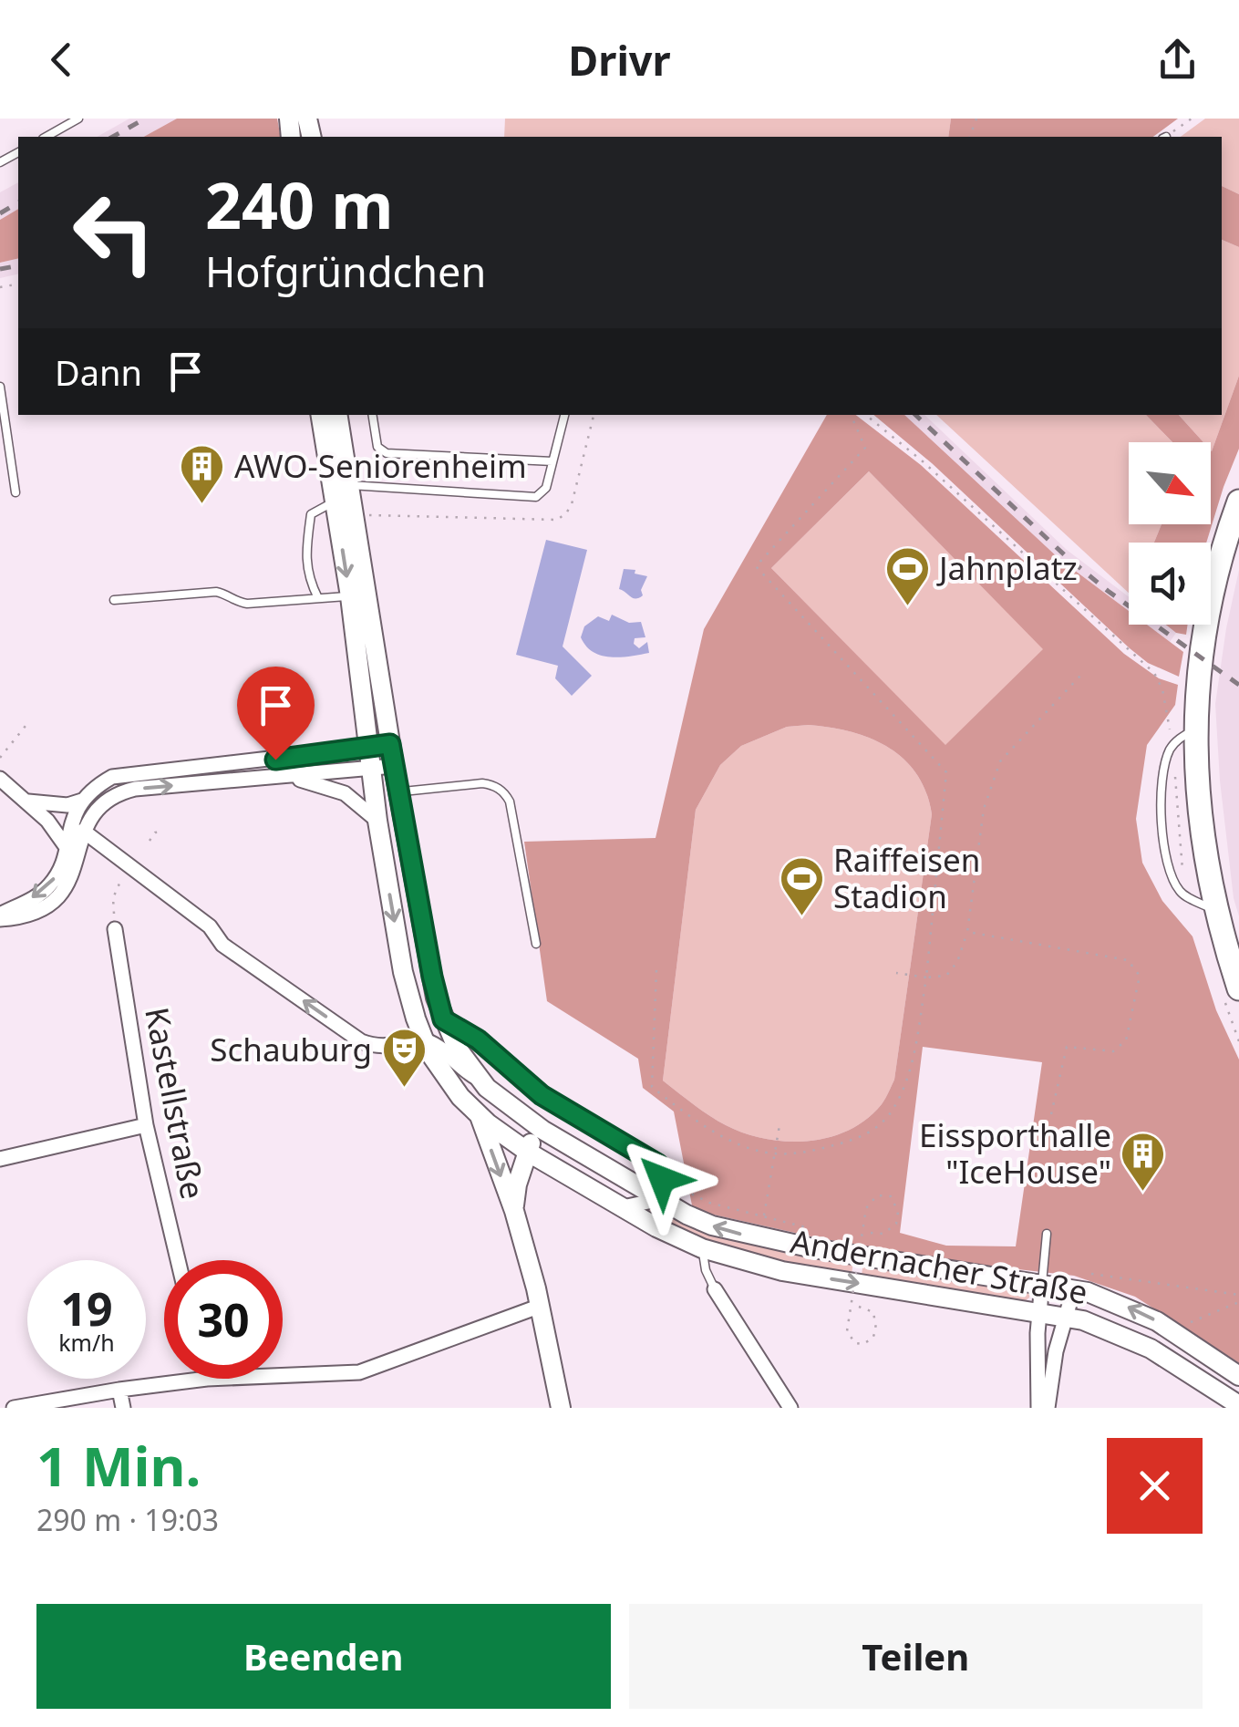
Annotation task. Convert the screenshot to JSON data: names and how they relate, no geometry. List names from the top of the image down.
{
  "streets": {
    "street": ["Kastellstraße", "Andernacher Straße"]
  },
  "places": {
    "building": ["AWO-Seniorenheim", "Eissporthalle \"IceHouse\""],
    "sports": ["Jahnplatz", "Raiffeisen Stadion"],
    "theatre": ["Schauburg"]
  },
  "north": "bottom right",
  "page": {
    "header": "Drivr",
    "turn": ["240 m", "Hofgründchen"],
    "then": "Dann",
    "speed": "19 km/h",
    "limit": "30",
    "heading": ["1 Min.", "290 m · 19:03"],
    "buttons": ["Beenden", "Teilen"]
  }
}
